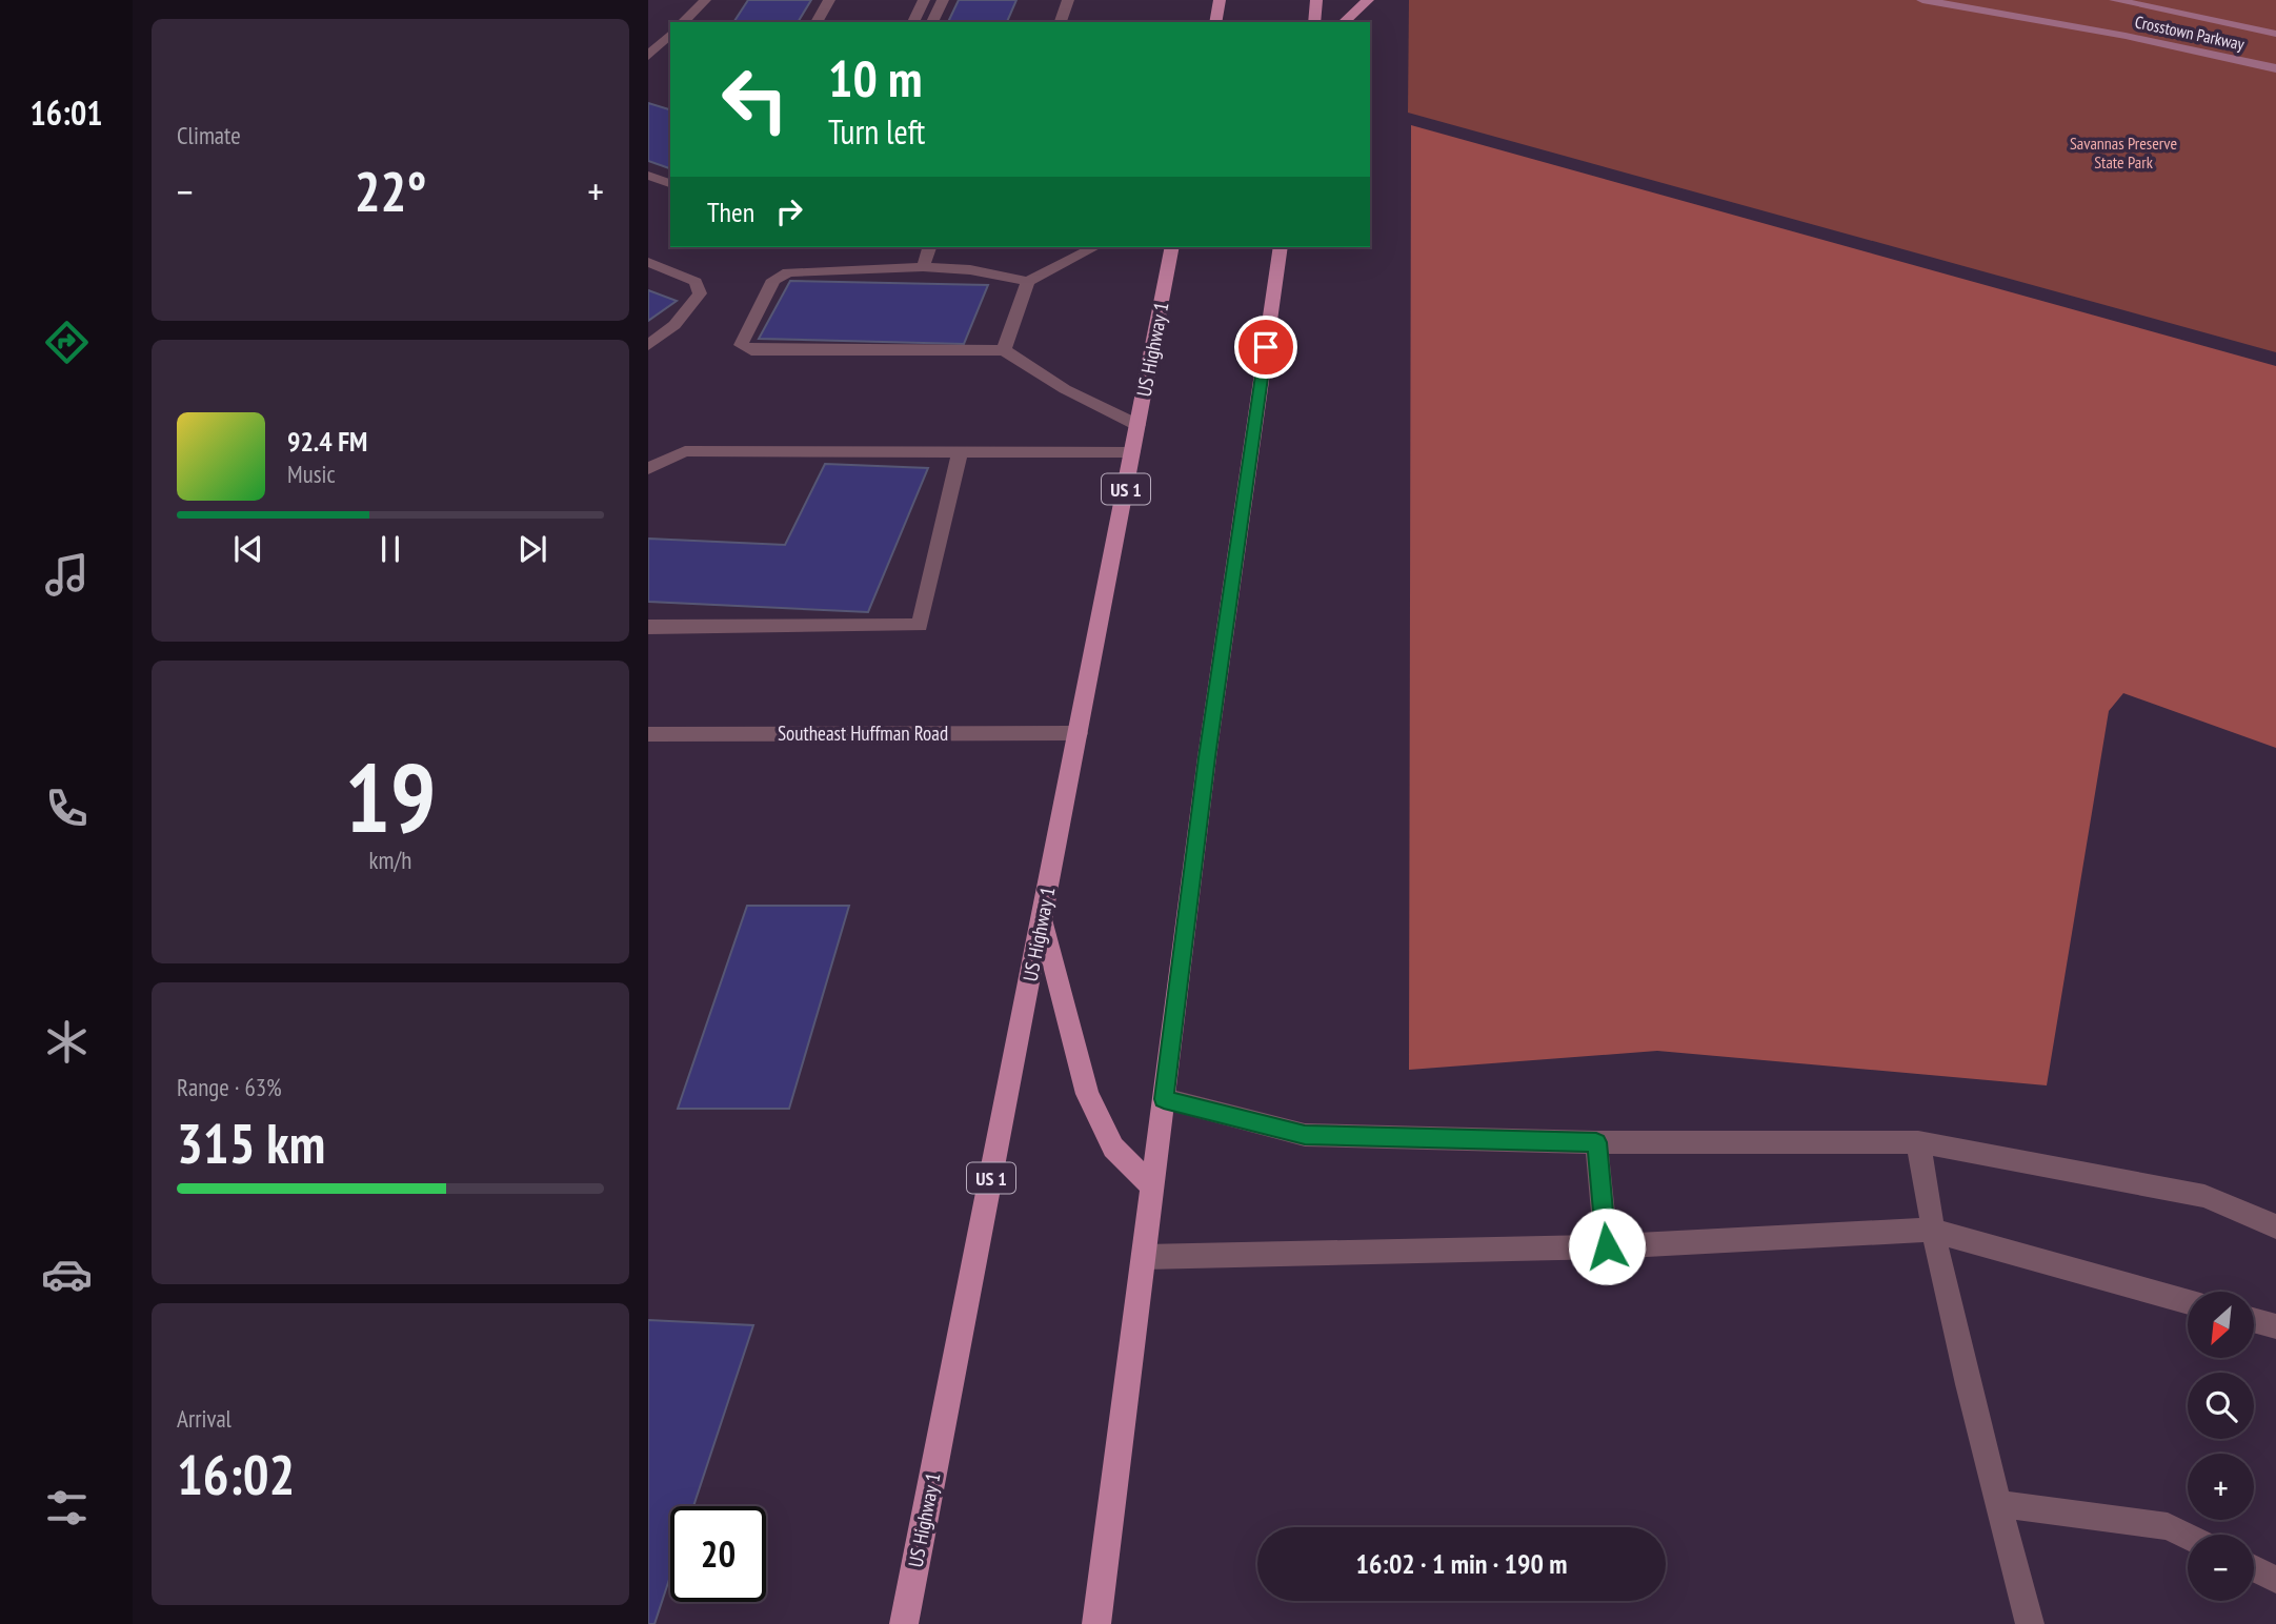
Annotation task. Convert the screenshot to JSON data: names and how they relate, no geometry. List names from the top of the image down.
{
  "streets": {
    "main road": ["Crosstown Parkway", "US Highway 1", "US 1"],
    "street": ["Southeast Huffman Road"]
  },
  "crossings": [
    ["US Highway 1", "Southeast Huffman Road"]
  ],
  "parks": ["Savannas Preserve State Park"],
  "north": "bottom left",
  "page": {
    "tabs": "16:01",
    "tile": [
      "Climate",
      ["19", "km/h"],
      ["Range · 63%", "315 km"],
      ["Arrival", "16:02"]
    ],
    "turn": ["10 m", "Turn left"],
    "heat": ["−", "22°", "+"],
    "then": "Then",
    "song": ["92.4 FM", "Music"],
    "map_buttons": ["+", "−"],
    "limit": "20",
    "trip": "16:02 · 1 min · 190 m"
  }
}
